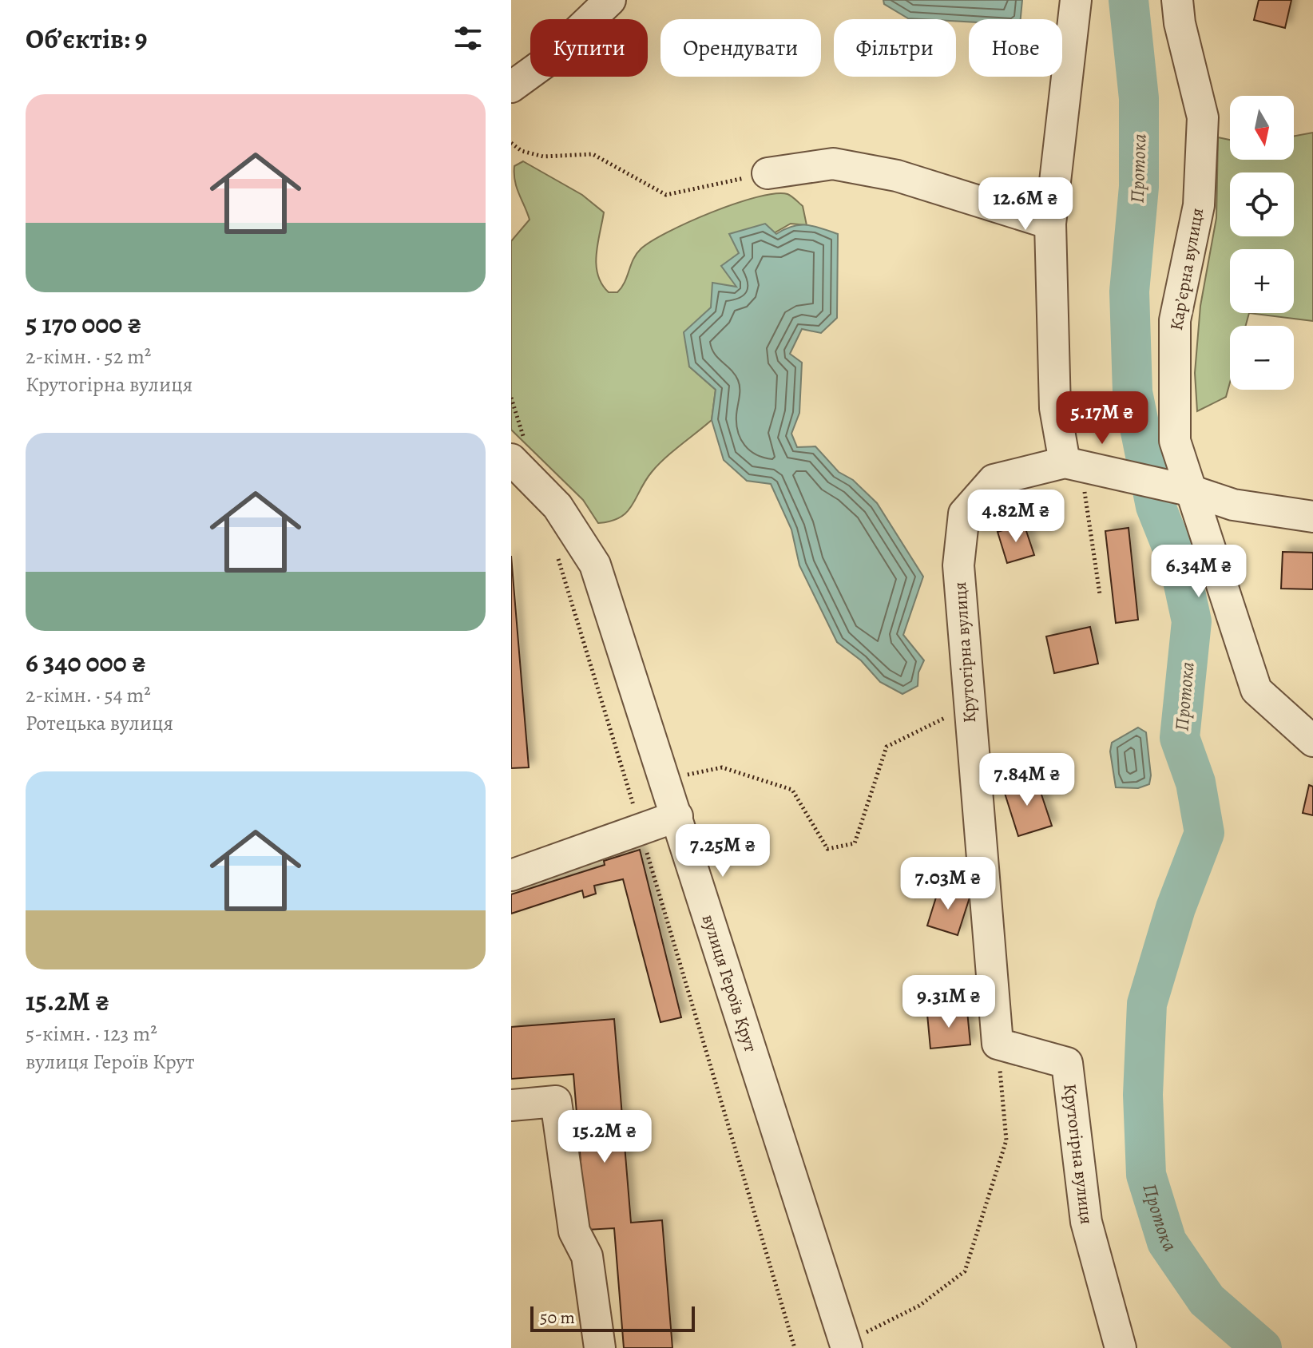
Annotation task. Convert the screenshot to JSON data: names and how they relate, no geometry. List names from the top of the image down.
{
  "streets": {
    "street": ["Карʼєрна вулиця", "Крутогірна вулиця", "вулиця Героїв Крут"]
  },
  "water": ["Протока"],
  "scale_bar": "50 m",
  "north": "bottom",
  "page": {
    "heading": "Об’єктів: 9",
    "chip": [
      "Купити",
      "Орендувати",
      "Фільтри",
      "Нове"
    ],
    "list": [
      {
        "name": "5 170 000 ₴",
        "note": "2-кімн. · 52 m² · Крутогірна вулиця"
      },
      {
        "name": "6 340 000 ₴",
        "note": "2-кімн. · 54 m² · Ротецька вулиця"
      },
      {
        "name": "15.2M ₴",
        "note": "5-кімн. · 123 m² · вулиця Героїв Крут"
      }
    ],
    "map_buttons": ["+", "−"],
    "price": [
      "12.6M ₴",
      "5.17M ₴",
      "4.82M ₴",
      "6.34M ₴",
      "7.84M ₴",
      "7.25M ₴",
      "7.03M ₴",
      "9.31M ₴",
      "15.2M ₴"
    ],
    "scale": "50 m"
  }
}
